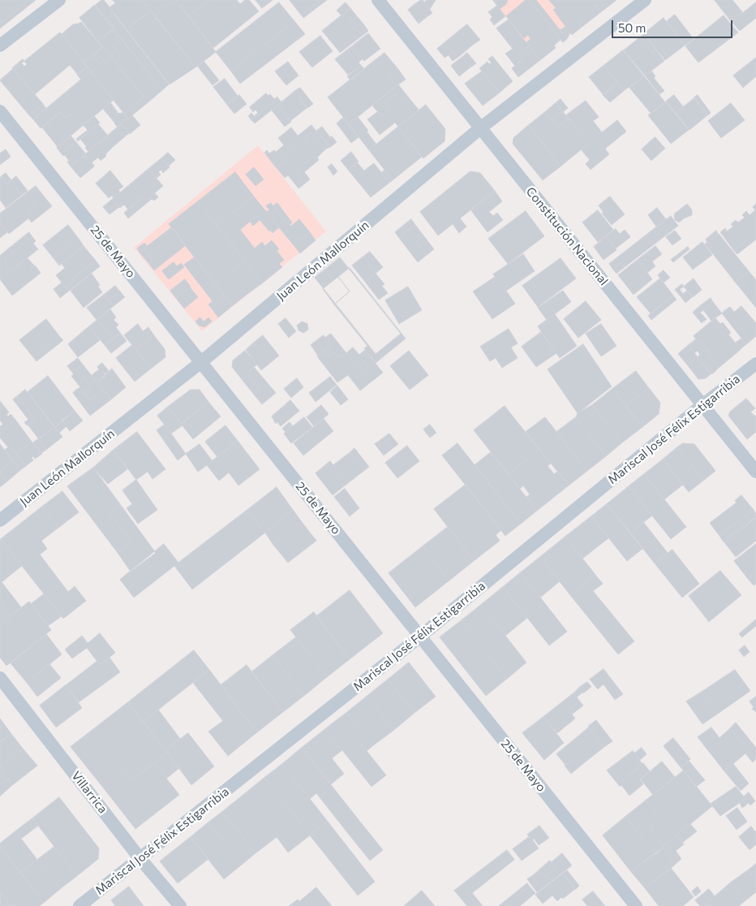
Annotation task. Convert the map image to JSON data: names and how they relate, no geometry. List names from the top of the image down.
{
  "streets": {
    "street": [
      "Constitución Nacional",
      "25 de Mayo",
      "Juan León Mallorquín",
      "Mariscal José Félix Estigarribia",
      "Villarrica"
    ]
  },
  "crossings": [
    ["Constitución Nacional", "Juan León Mallorquín"],
    ["Constitución Nacional", "Mariscal José Félix Estigarribia"],
    ["25 de Mayo", "Juan León Mallorquín"],
    ["25 de Mayo", "Mariscal José Félix Estigarribia"],
    ["Mariscal José Félix Estigarribia", "Villarrica"]
  ],
  "scale_bar": "50 m"
}
